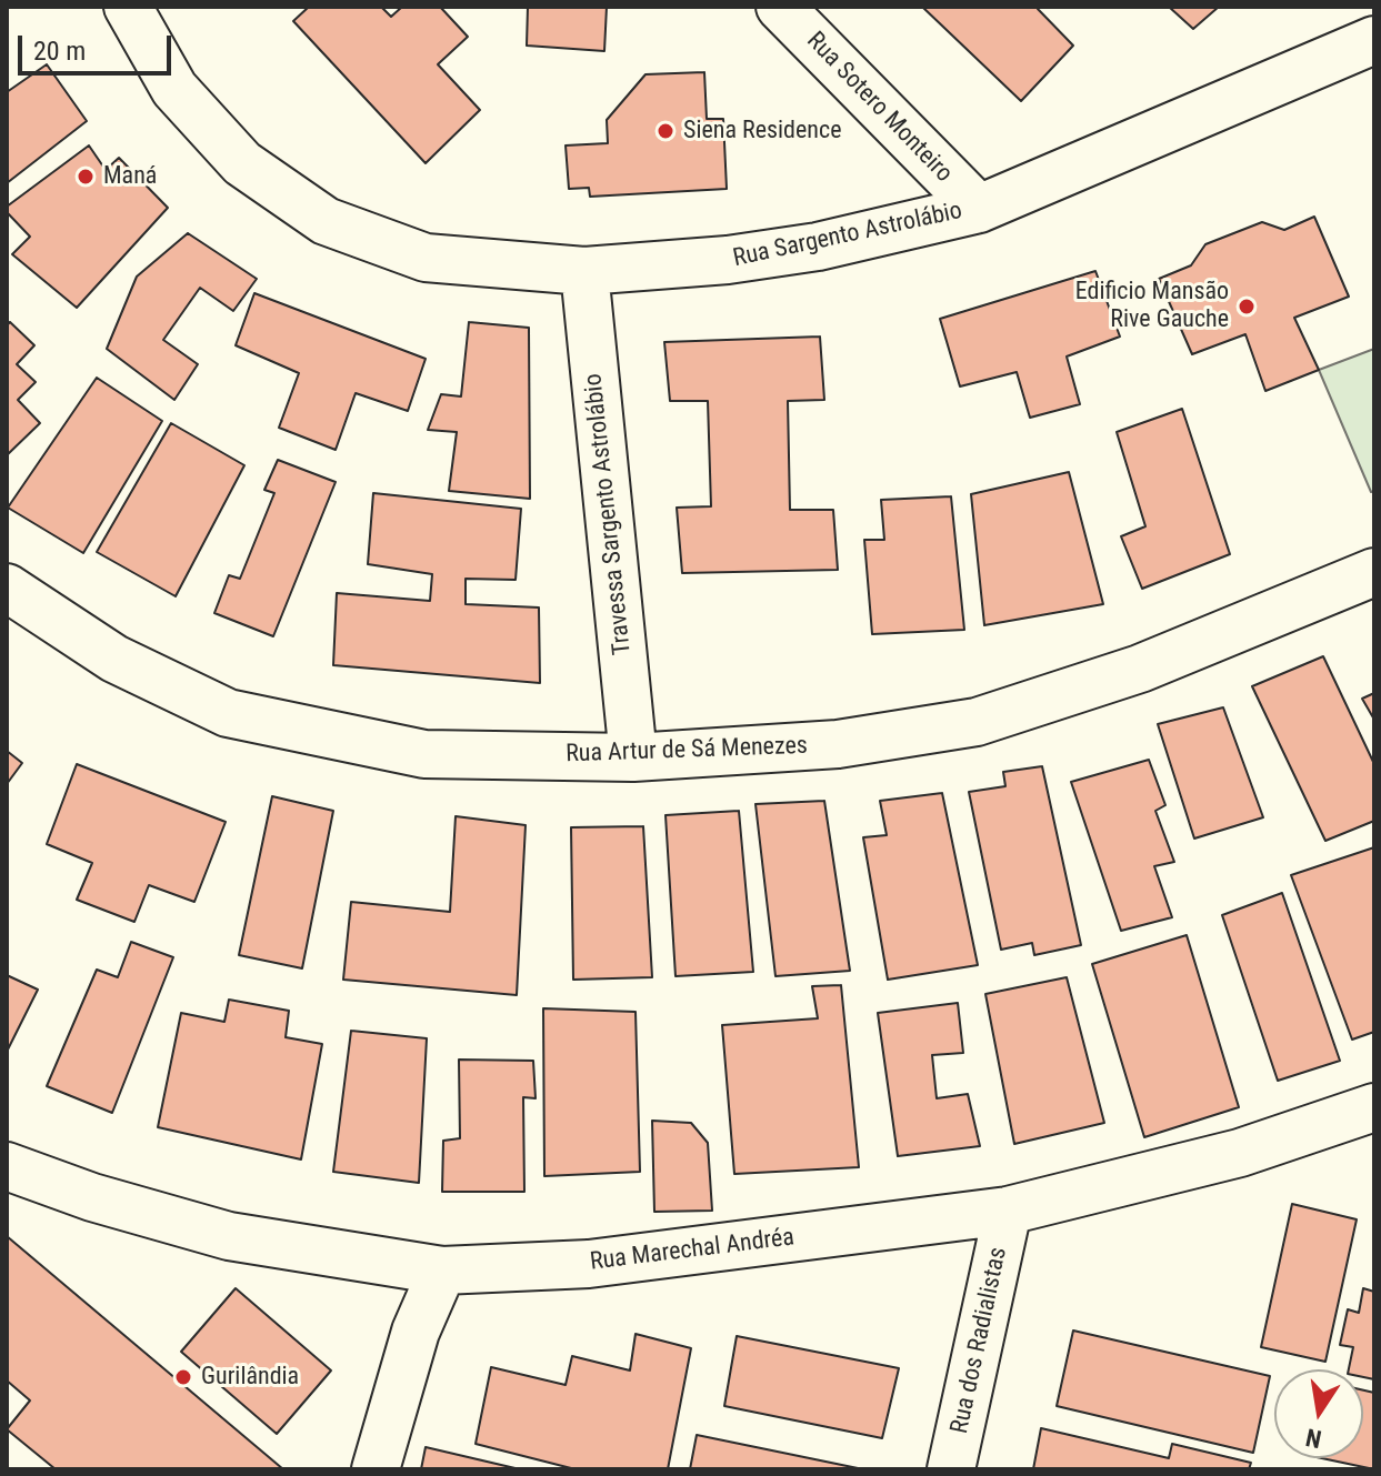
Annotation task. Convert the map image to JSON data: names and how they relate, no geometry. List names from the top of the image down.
{
  "streets": {
    "street": [
      "Rua Sotero Monteiro",
      "Rua Sargento Astrolábio",
      "Travessa Sargento Astrolábio",
      "Rua Artur de Sá Menezes",
      "Rua Marechal Andréa",
      "Rua dos Radialistas"
    ]
  },
  "crossings": [
    ["Rua Sotero Monteiro", "Rua Sargento Astrolábio"],
    ["Rua Sargento Astrolábio", "Travessa Sargento Astrolábio"],
    ["Travessa Sargento Astrolábio", "Rua Artur de Sá Menezes"],
    ["Rua Marechal Andréa", "Rua dos Radialistas"]
  ],
  "places": [
    "Siena Residence",
    "Maná",
    "Edificio Mansão Rive Gauche",
    "Gurilândia"
  ],
  "scale_bar": "20 m",
  "north": "bottom"
}
